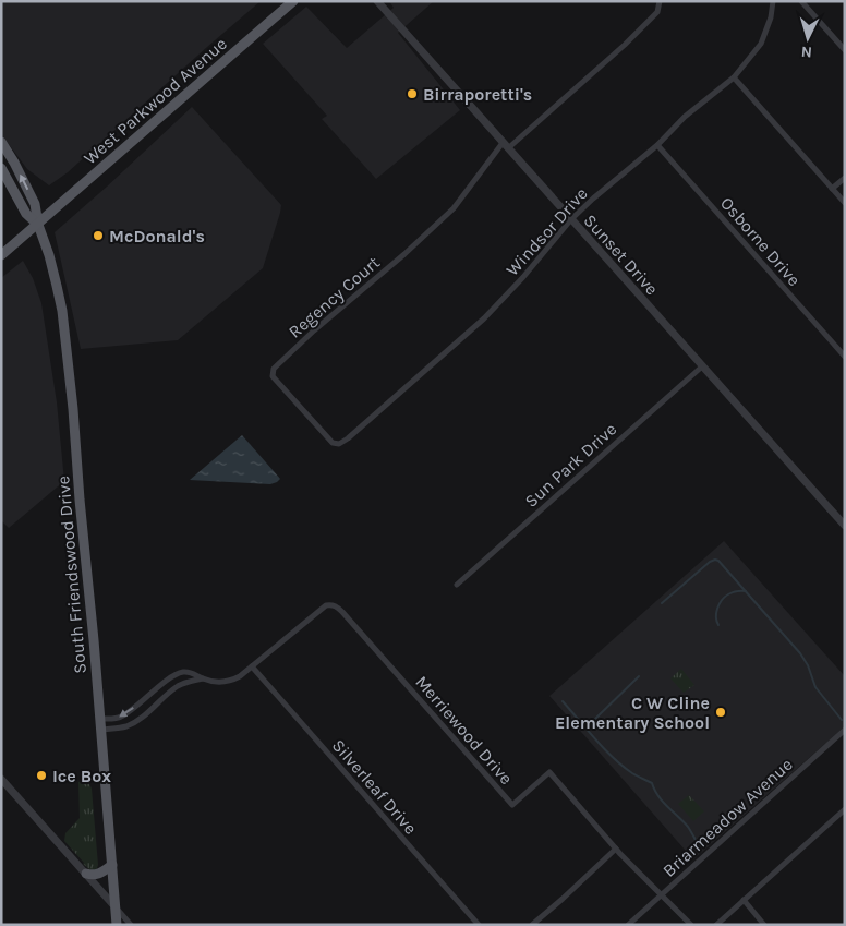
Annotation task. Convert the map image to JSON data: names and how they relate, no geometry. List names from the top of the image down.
{
  "streets": {
    "main road": ["West Parkwood Avenue", "South Friendswood Drive"],
    "street": [
      "Windsor Drive",
      "Osborne Drive",
      "Sunset Drive",
      "Regency Court",
      "Sun Park Drive",
      "Merriewood Drive",
      "Silverleaf Drive",
      "Briarmeadow Avenue"
    ]
  },
  "crossings": [
    ["West Parkwood Avenue", "South Friendswood Drive"],
    ["Windsor Drive", "Osborne Drive"],
    ["Windsor Drive", "Sunset Drive"],
    ["Windsor Drive", "Regency Court"],
    ["Sunset Drive", "Regency Court"],
    ["Sunset Drive", "Sun Park Drive"],
    ["Merriewood Drive", "Silverleaf Drive"],
    ["Merriewood Drive", "Briarmeadow Avenue"]
  ],
  "places": [
    "Birraporetti's",
    "McDonald's",
    "C W Cline Elementary School",
    "Ice Box"
  ],
  "north": "bottom"
}
